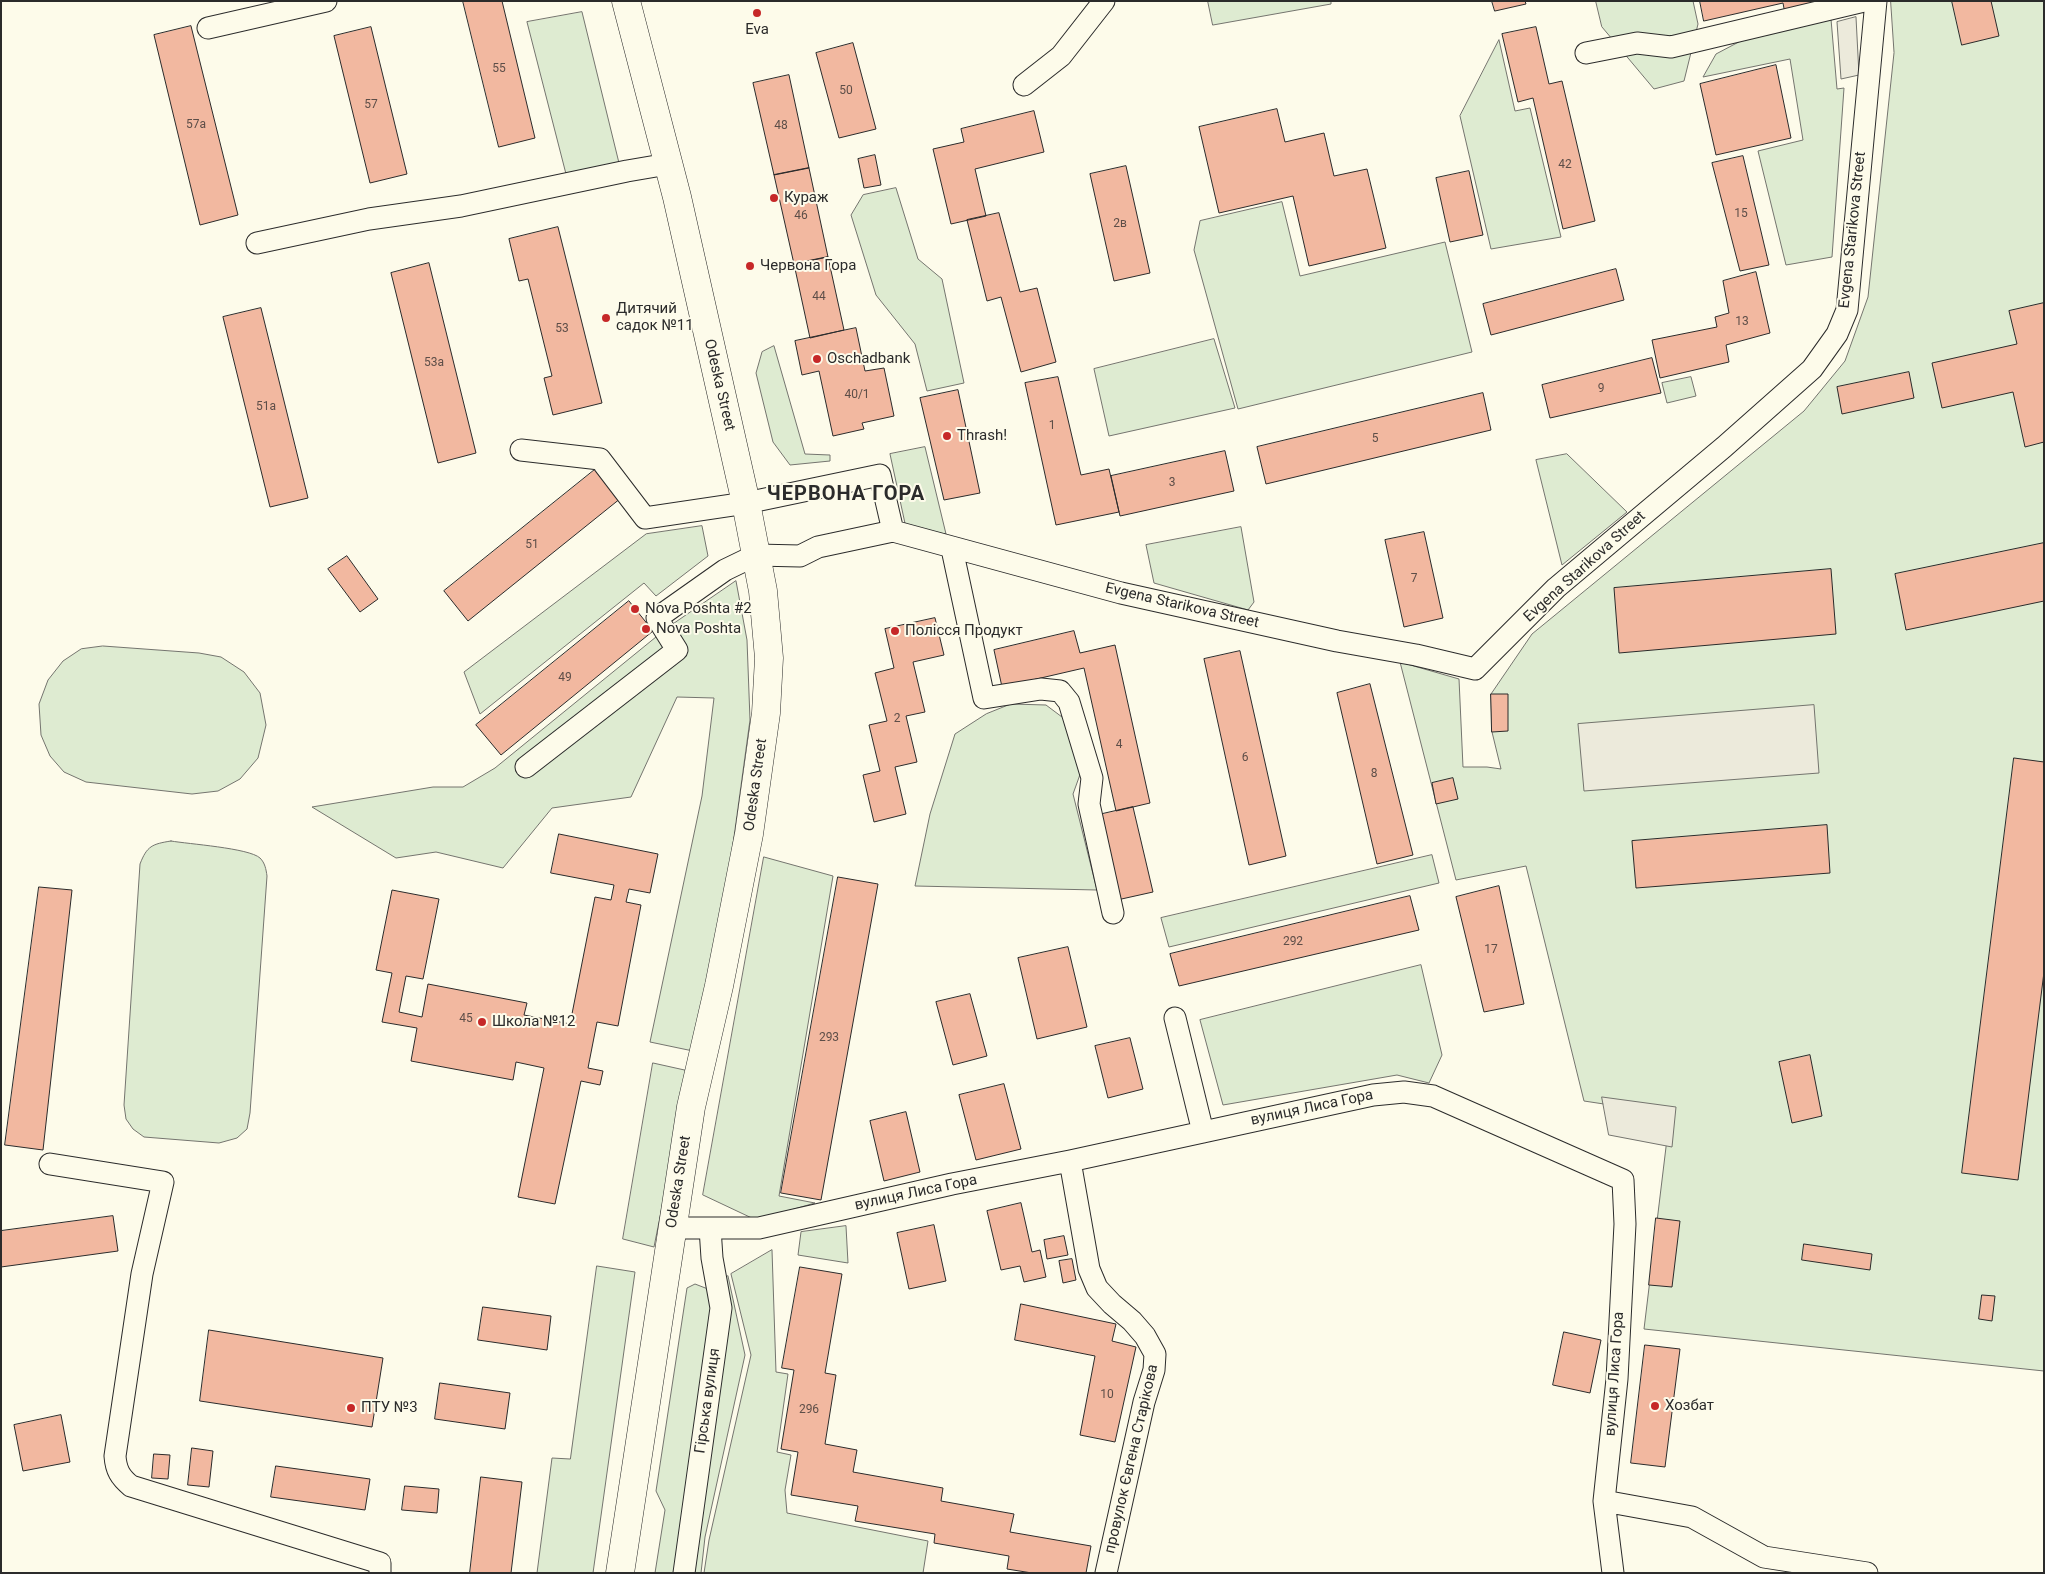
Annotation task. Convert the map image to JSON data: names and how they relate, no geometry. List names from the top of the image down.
{
  "streets": {
    "main road": ["Odeska Street"],
    "street": [
      "Evgena Starikova Street",
      "вулиця Лиса Гора",
      "Гірська вулиця",
      "провулок Євгена Старікова"
    ]
  },
  "crossings": [
    ["Evgena Starikova Street", "Odeska Street"],
    ["Odeska Street", "вулиця Лиса Гора"],
    ["вулиця Лиса Гора", "Гірська вулиця"],
    ["вулиця Лиса Гора", "провулок Євгена Старікова"]
  ],
  "districts": ["ЧЕРВОНА ГОРА"],
  "places": [
    "Eva",
    "Кураж",
    "Червона Гора",
    "Дитячий садок №11",
    "Oschadbank",
    "Thrash!",
    "Nova Poshta #2",
    "Nova Poshta",
    "Полісся Продукт",
    "Школа №12",
    "Хозбат",
    "ПТУ №3"
  ],
  "house_numbers": [
    "55",
    "50",
    "57",
    "57а",
    "48",
    "42",
    "15",
    "46",
    "2в",
    "44",
    "13",
    "53",
    "53а",
    "9",
    "40/1",
    "51а",
    "1",
    "5",
    "3",
    "51",
    "7",
    "49",
    "2",
    "4",
    "6",
    "8",
    "292",
    "17",
    "45",
    "293",
    "10",
    "296"
  ]
}
